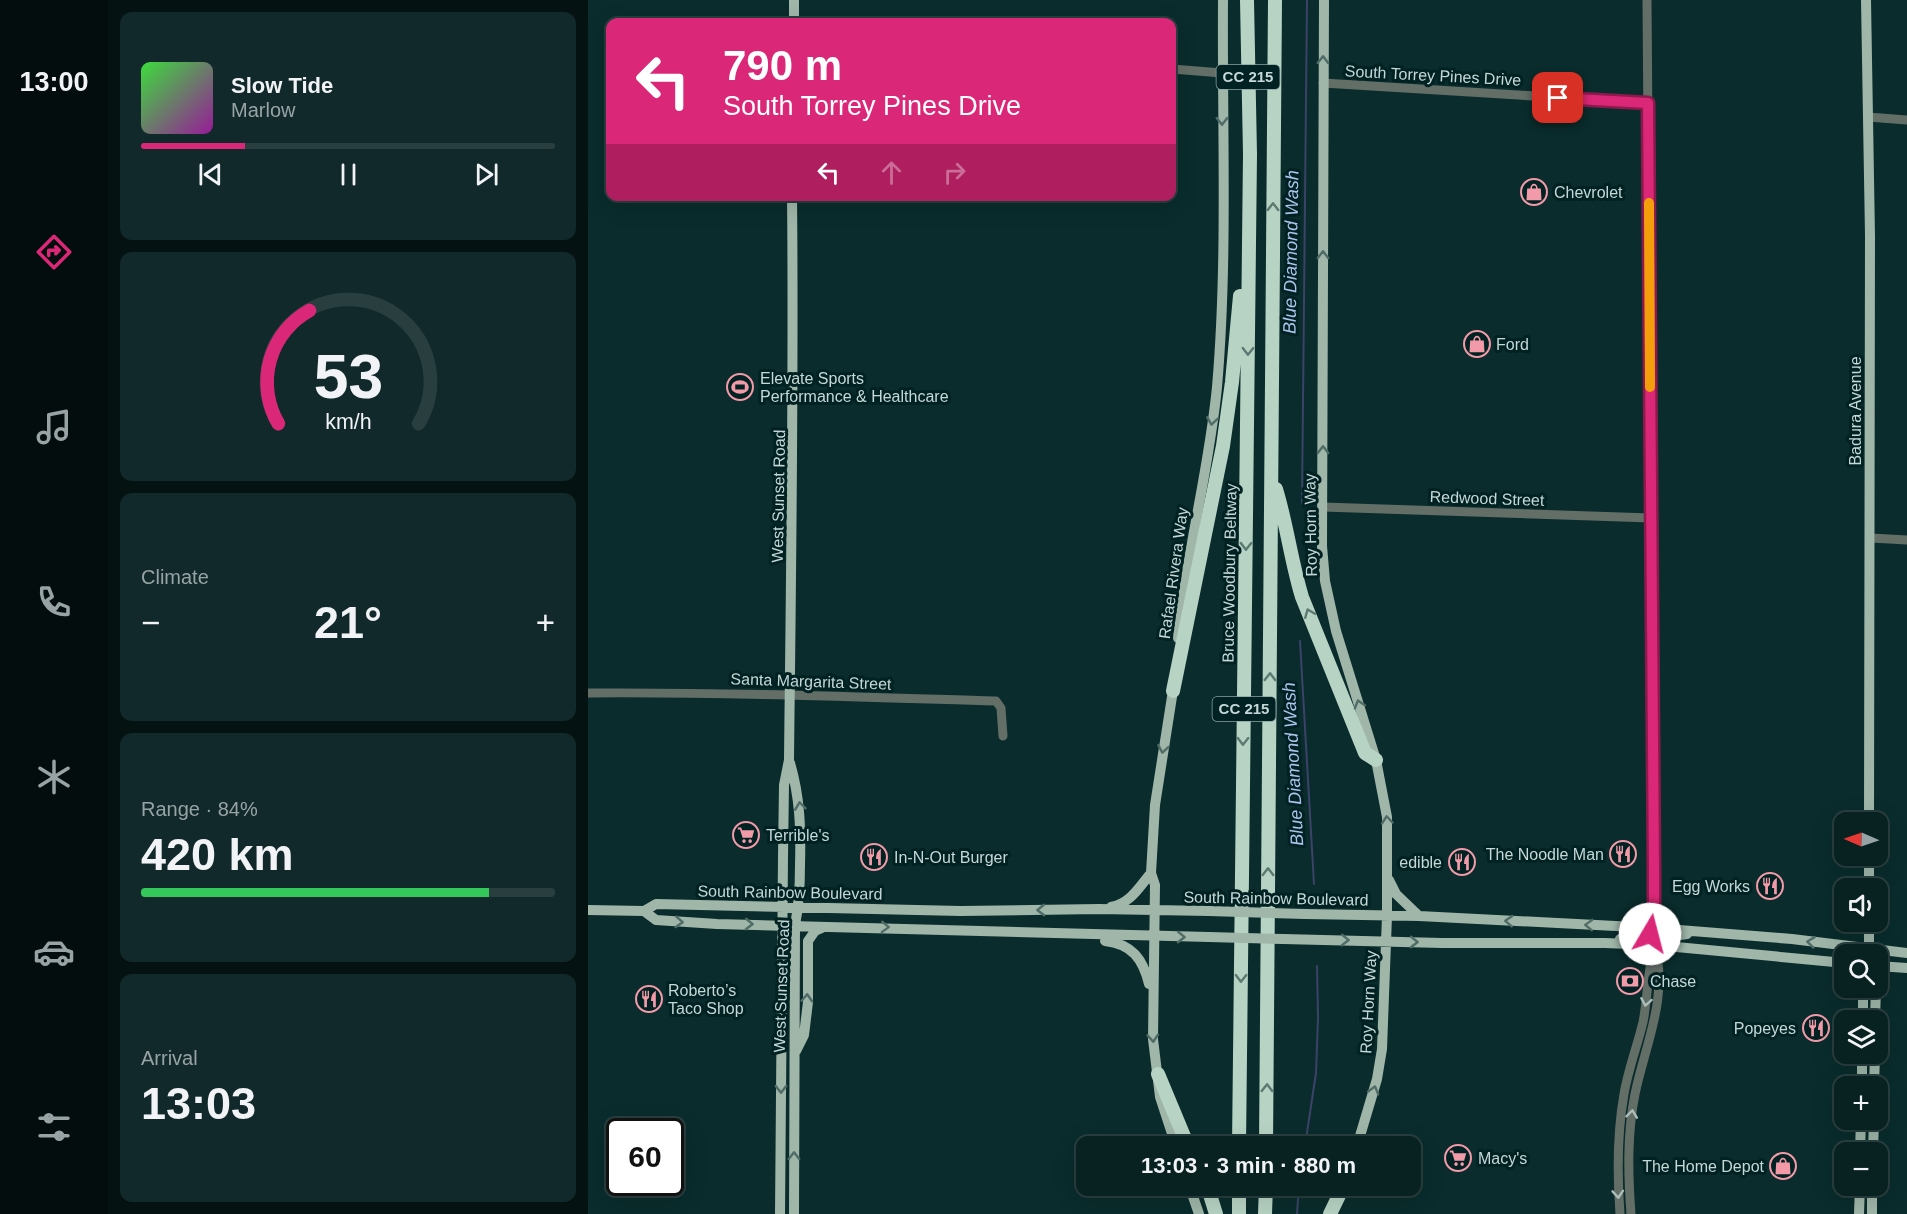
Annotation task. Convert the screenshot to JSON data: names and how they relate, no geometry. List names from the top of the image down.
{
  "streets": {
    "highway": ["CC 215", "Bruce Woodbury Beltway"],
    "main road": [
      "Badura Avenue",
      "West Sunset Road",
      "Roy Horn Way",
      "Rafael Rivera Way",
      "South Rainbow Boulevard"
    ],
    "street": ["South Torrey Pines Drive", "Redwood Street", "Santa Margarita Street"]
  },
  "crossings": [
    ["South Torrey Pines Drive", "Roy Horn Way"],
    ["West Sunset Road", "Santa Margarita Street"],
    ["West Sunset Road", "South Rainbow Boulevard"],
    ["Redwood Street", "Roy Horn Way"],
    ["Roy Horn Way", "South Rainbow Boulevard"],
    ["Rafael Rivera Way", "South Rainbow Boulevard"]
  ],
  "one_way": ["Roy Horn Way", "Rafael Rivera Way"],
  "water": ["Blue Diamond Wash"],
  "places": {
    "shop": ["Chevrolet", "Ford", "The Home Depot"],
    "sports": ["Elevate Sports Performance & Healthcare"],
    "supermarket": ["Terrible's", "Macy's"],
    "restaurant": [
      "The Noodle Man",
      "In-N-Out Burger",
      "edible",
      "Egg Works",
      "Roberto’s Taco Shop",
      "Popeyes"
    ],
    "bank": ["Chase"]
  },
  "north": "left",
  "page": {
    "tabs": "13:00",
    "turn": ["790 m", "South Torrey Pines Drive"],
    "song": ["Slow Tide", "Marlow"],
    "tile": [
      "Climate",
      ["Range · 84%", "420 km"],
      ["Arrival", "13:03"]
    ],
    "heat": ["−", "21°", "+"],
    "map_buttons": ["+", "−"],
    "limit": "60",
    "trip": "13:03 · 3 min · 880 m",
    "gauge": ["53", "km/h"]
  }
}
